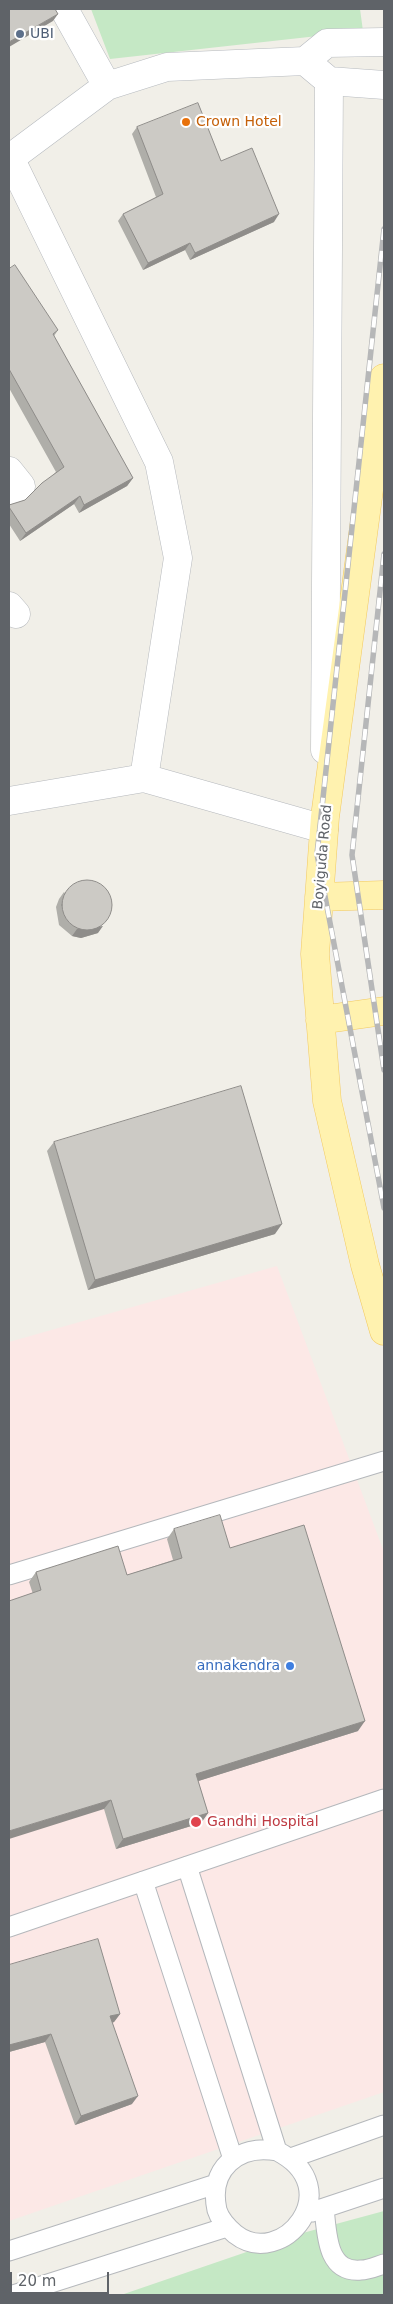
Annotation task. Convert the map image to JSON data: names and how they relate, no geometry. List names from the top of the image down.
{
  "streets": {
    "main road": ["Boyiguda Road"]
  },
  "places": [
    "UBI",
    "Crown Hotel",
    "annakendra",
    "Gandhi Hospital"
  ],
  "scale_bar": "20 m"
}
